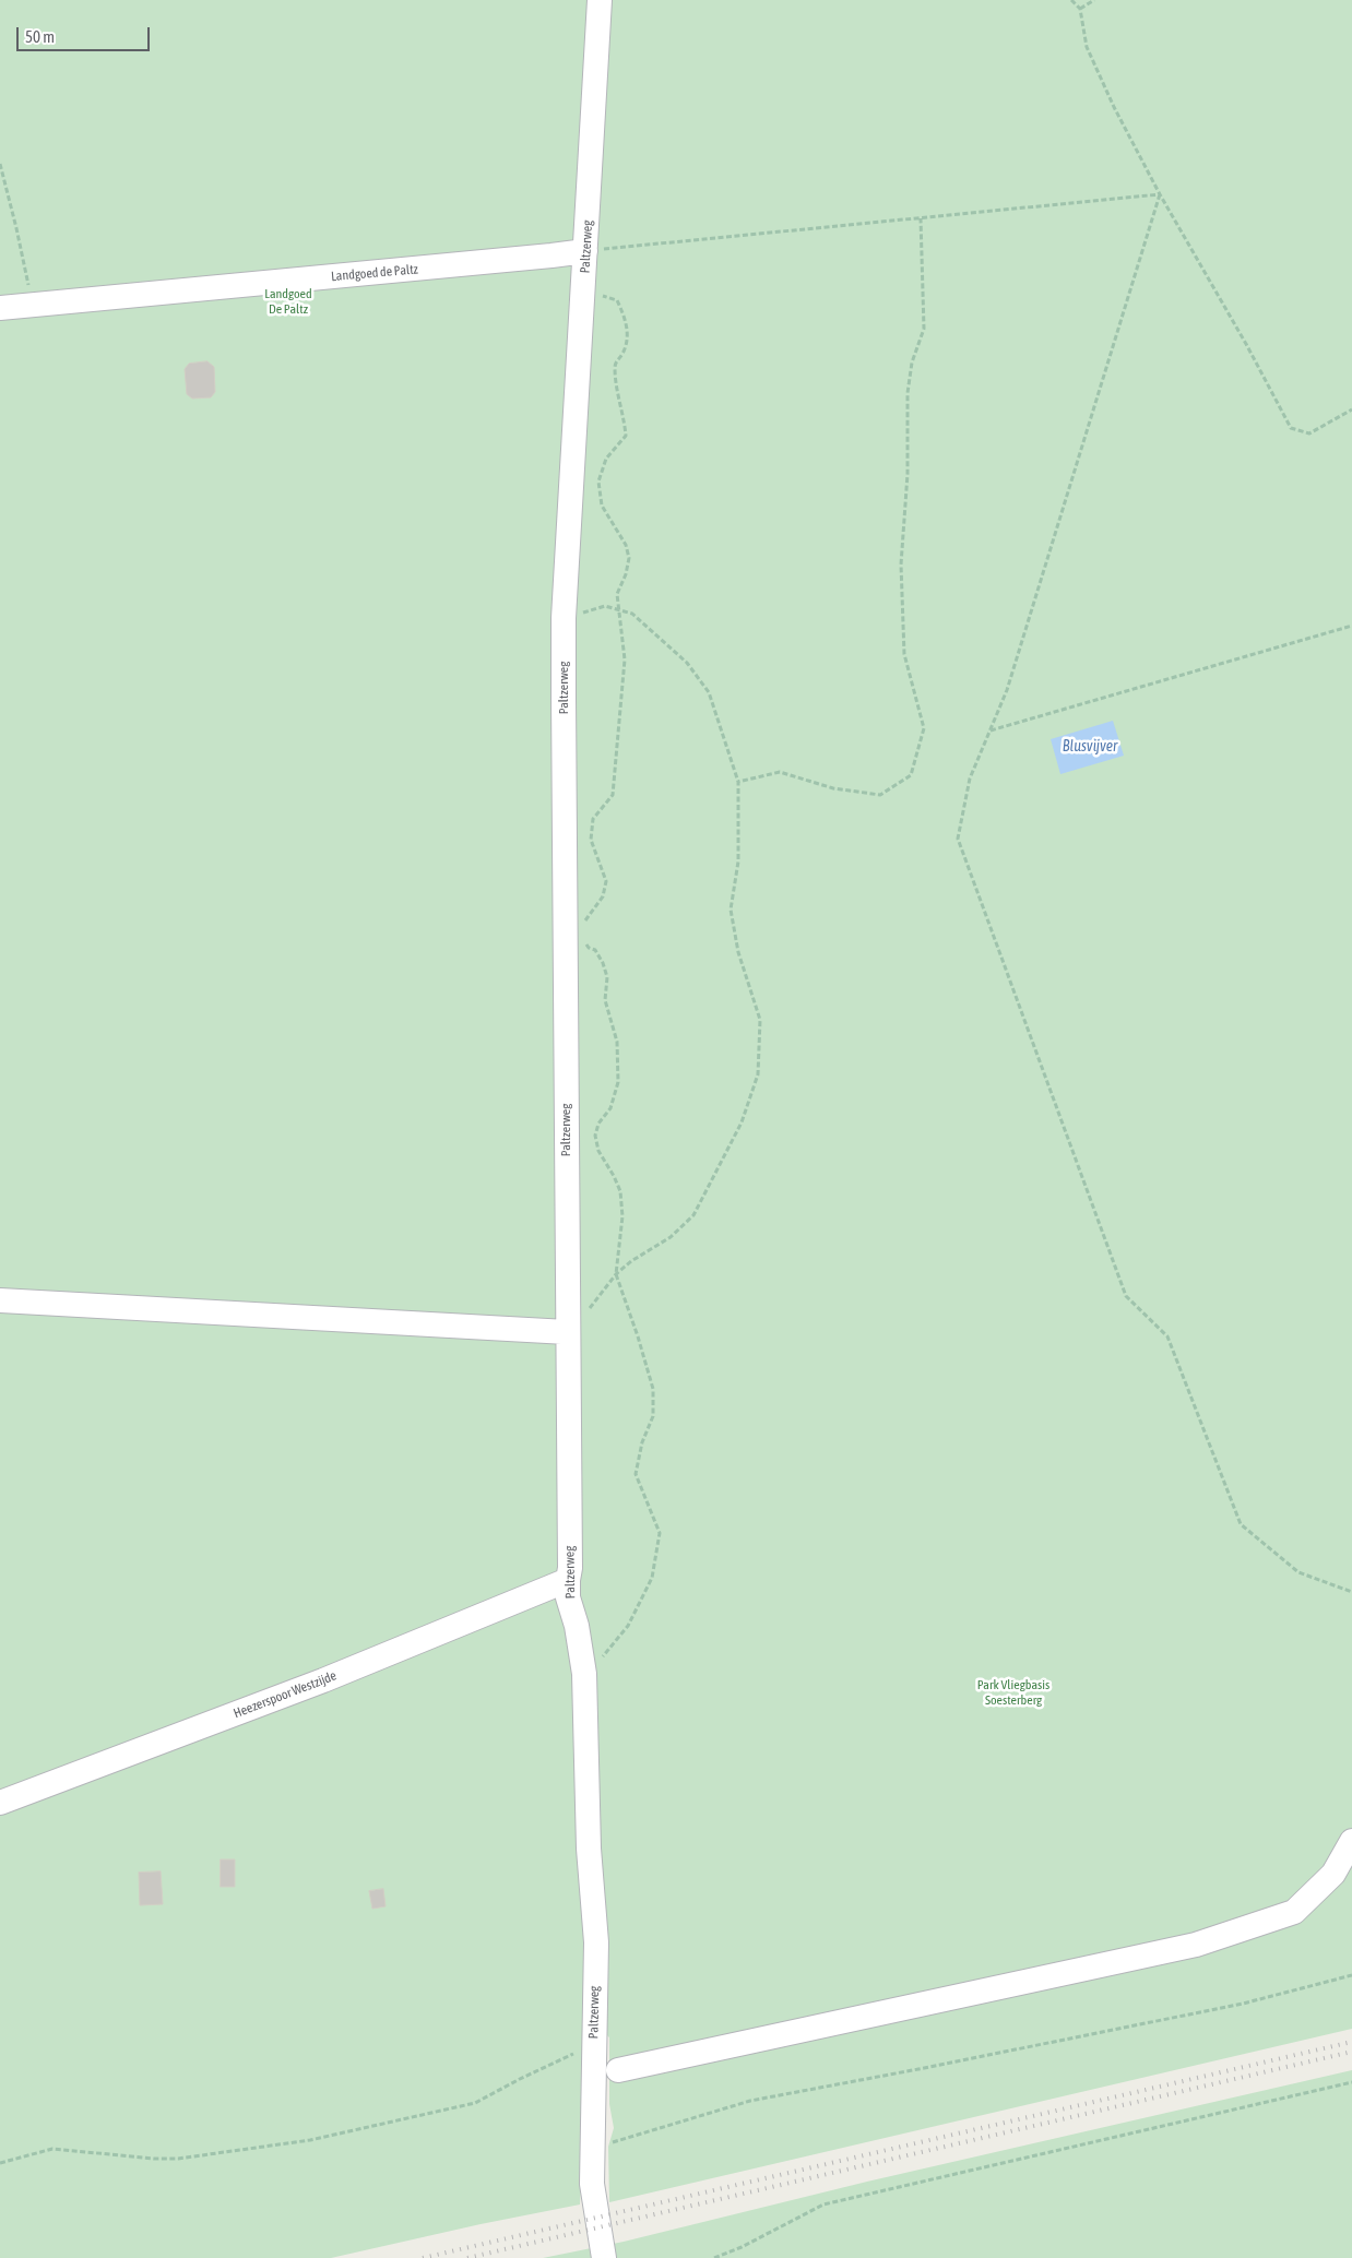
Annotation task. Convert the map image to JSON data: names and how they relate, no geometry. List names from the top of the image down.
{
  "streets": {
    "street": ["Paltzerweg", "Landgoed de Paltz", "Heezerspoor Westzijde"]
  },
  "crossings": [
    ["Paltzerweg", "Landgoed de Paltz"],
    ["Paltzerweg", "Heezerspoor Westzijde"]
  ],
  "water": ["Blusvijver"],
  "parks": ["Landgoed De Paltz", "Park Vliegbasis Soesterberg"],
  "scale_bar": "50 m"
}
